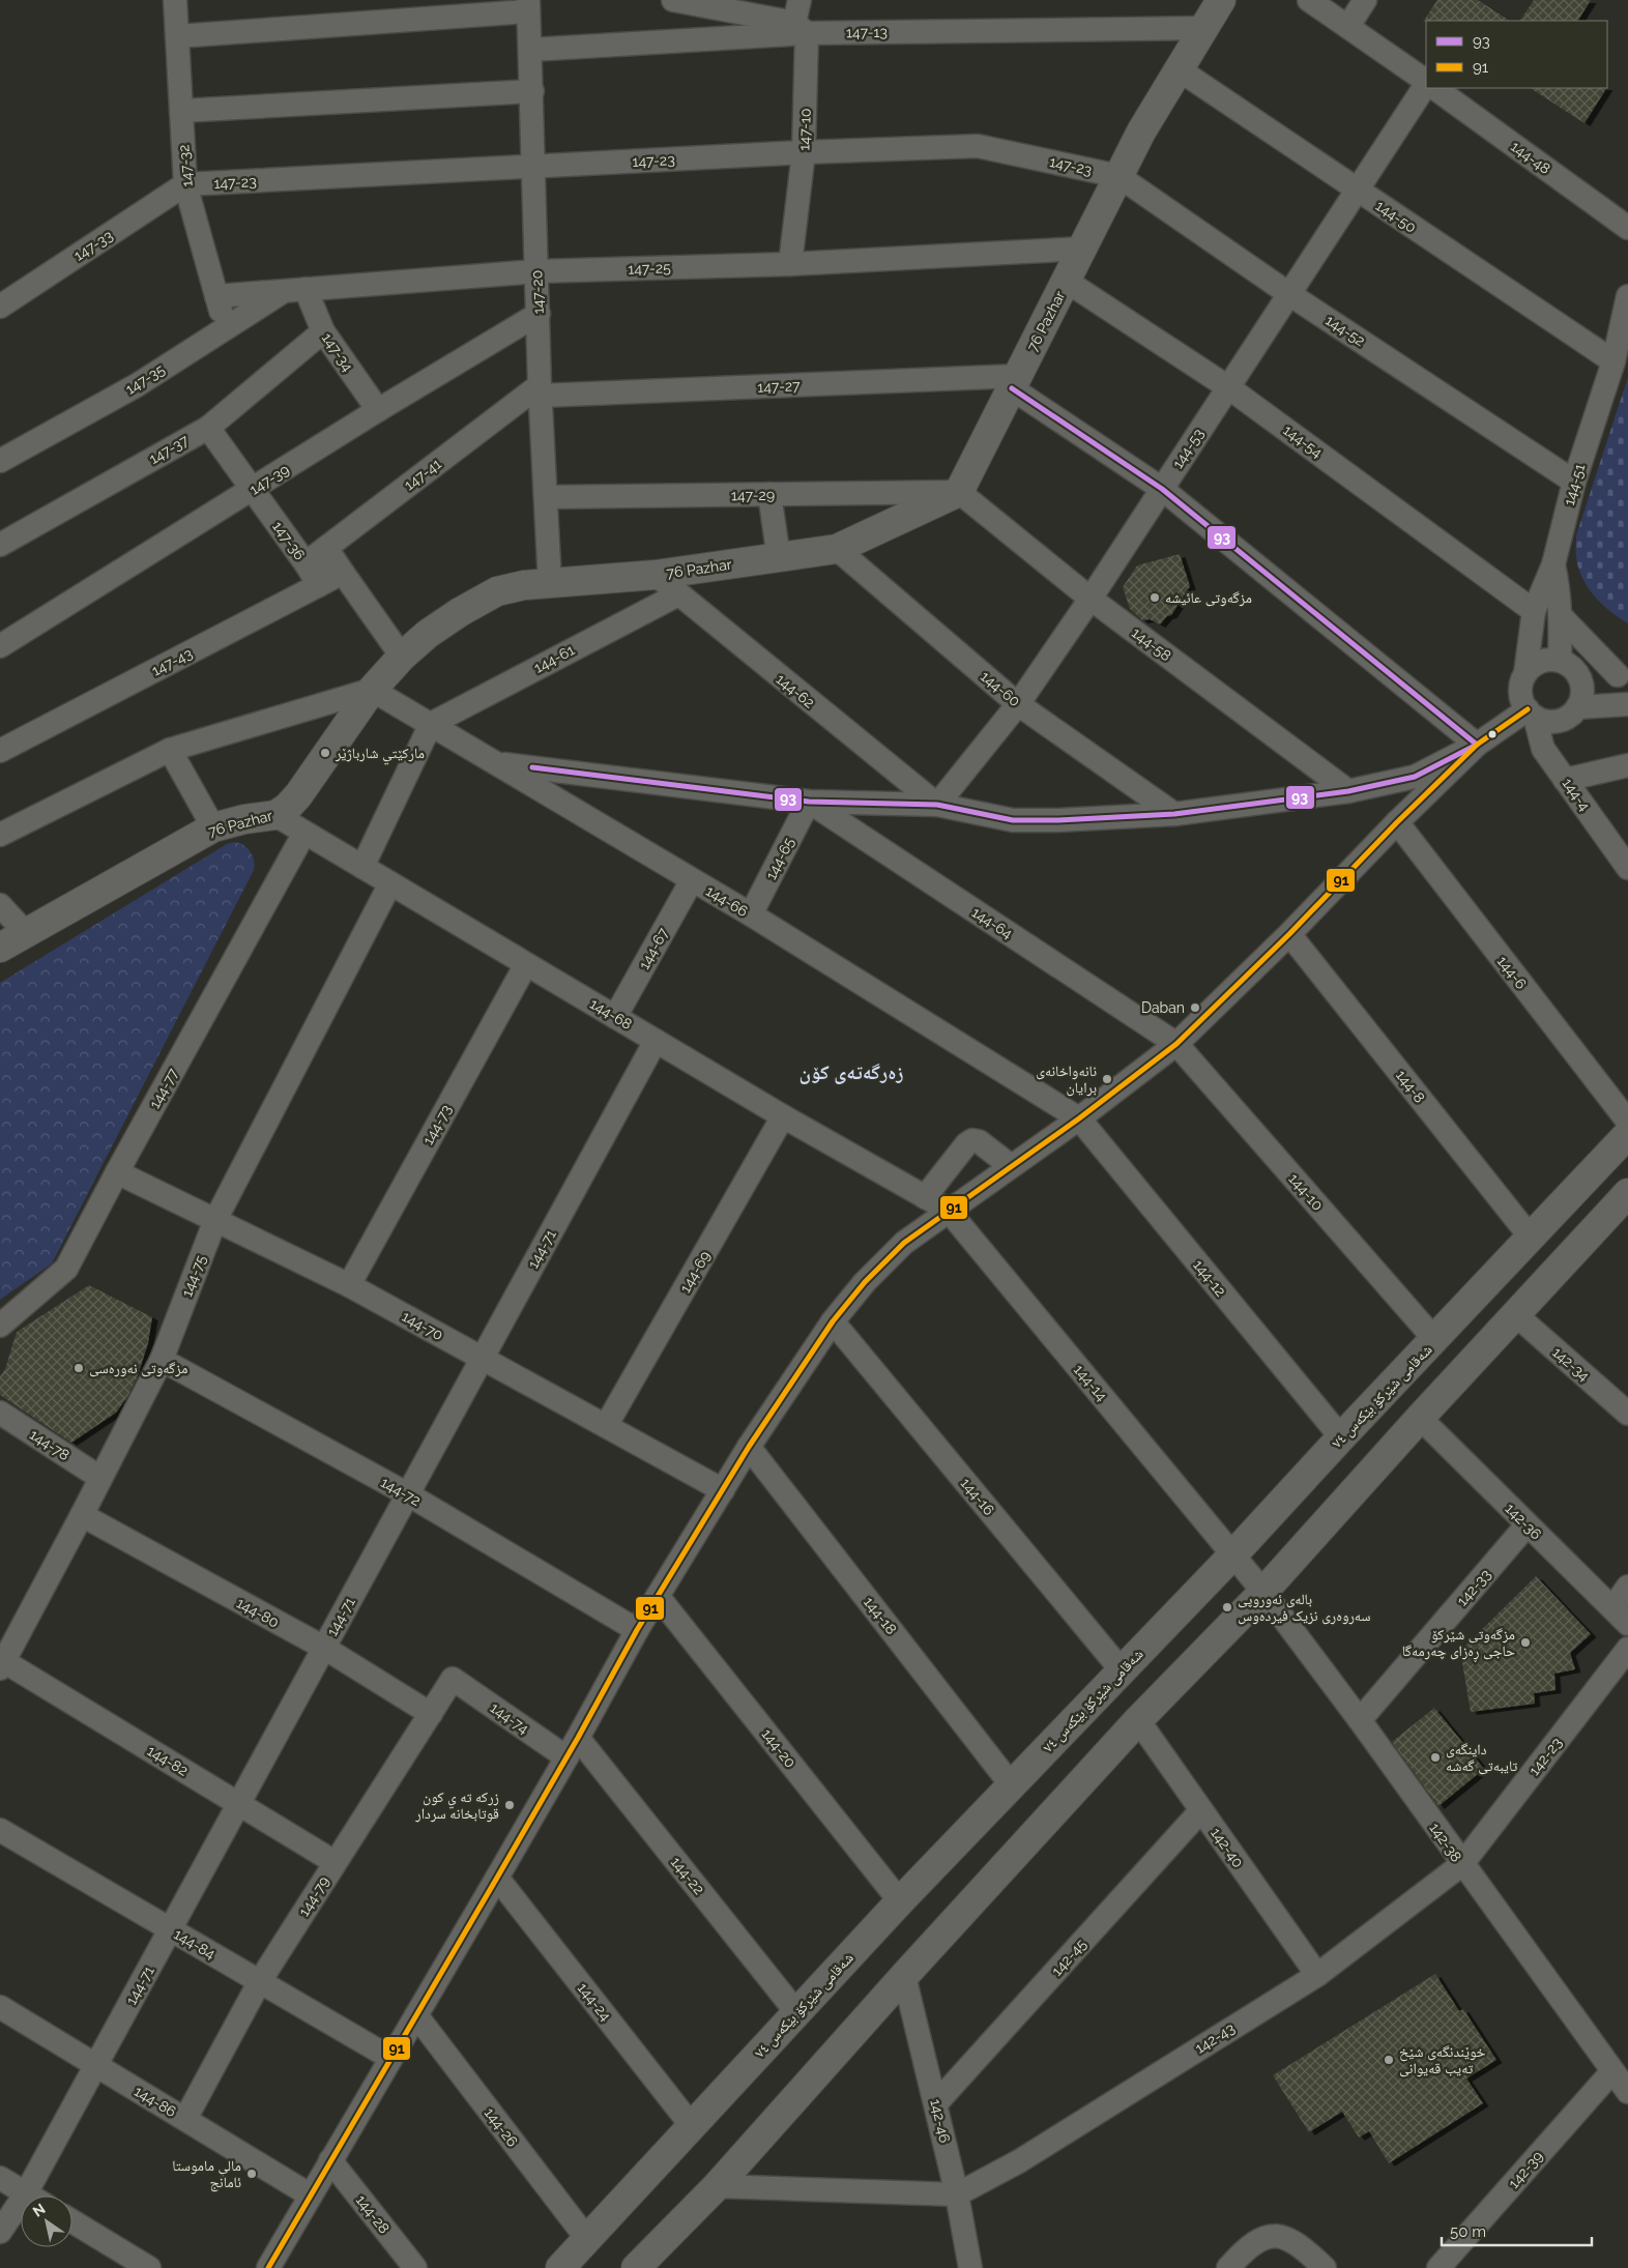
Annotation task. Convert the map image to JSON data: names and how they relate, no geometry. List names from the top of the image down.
{
  "streets": {
    "street": [
      "147-13",
      "147-10",
      "144-48",
      "147-23",
      "147-32",
      "144-50",
      "147-33",
      "147-25",
      "147-20",
      "76 Pazhar",
      "144-52",
      "147-34",
      "147-35",
      "147-27",
      "144-54",
      "144-53",
      "147-37",
      "147-41",
      "147-39",
      "144-51",
      "147-29",
      "147-36",
      "144-58",
      "144-61",
      "147-43",
      "144-60",
      "144-62",
      "144-4",
      "144-65",
      "144-66",
      "144-64",
      "144-67",
      "144-6",
      "144-68",
      "144-8",
      "144-77",
      "144-73",
      "144-10",
      "144-71",
      "144-69",
      "144-75",
      "144-12",
      "144-70",
      "142-34",
      "144-14",
      "شەقامی شێرکۆ بێکەس ٧٤",
      "144-78",
      "144-72",
      "144-16",
      "142-36",
      "142-33",
      "144-80",
      "144-18",
      "144-74",
      "144-20",
      "142-23",
      "144-82",
      "142-38",
      "142-40",
      "144-22",
      "144-79",
      "144-84",
      "142-45",
      "144-24",
      "142-43",
      "144-86",
      "142-46",
      "144-26",
      "142-39",
      "144-28"
    ]
  },
  "crossings": [
    ["147-13", "147-10"],
    ["147-13", "147-20"],
    ["147-13", "76 Pazhar"],
    ["147-10", "147-23"],
    ["147-10", "147-25"],
    ["147-23", "147-32"],
    ["147-23", "147-33"],
    ["147-23", "147-20"],
    ["147-23", "76 Pazhar"],
    ["147-23", "144-52"],
    ["147-32", "147-33"],
    ["147-32", "147-25"],
    ["147-32", "147-35"],
    ["144-50", "76 Pazhar"],
    ["144-50", "144-53"],
    ["144-50", "144-51"],
    ["147-25", "147-20"],
    ["147-25", "76 Pazhar"],
    ["147-25", "147-34"],
    ["147-25", "147-35"],
    ["147-20", "76 Pazhar"],
    ["147-20", "147-27"],
    ["147-20", "147-41"],
    ["147-20", "147-39"],
    ["147-20", "147-29"],
    ["76 Pazhar", "144-52"],
    ["76 Pazhar", "147-27"],
    ["76 Pazhar", "144-54"],
    ["76 Pazhar", "147-29"],
    ["76 Pazhar", "147-36"],
    ["76 Pazhar", "144-58"],
    ["76 Pazhar", "144-60"],
    ["76 Pazhar", "144-62"],
    ["76 Pazhar", "144-66"],
    ["76 Pazhar", "144-68"],
    ["144-52", "144-53"],
    ["144-52", "144-51"],
    ["147-34", "147-35"],
    ["147-34", "147-37"],
    ["147-34", "147-39"],
    ["147-27", "147-41"],
    ["144-54", "144-53"],
    ["144-54", "144-51"],
    ["144-53", "144-58"],
    ["144-53", "144-60"],
    ["144-53", "144-62"],
    ["147-37", "147-36"],
    ["147-41", "147-36"],
    ["147-41", "147-43"],
    ["147-39", "147-36"],
    ["144-51", "144-4"],
    ["147-29", "144-58"],
    ["147-36", "147-43"],
    ["144-61", "144-62"],
    ["144-61", "144-66"],
    ["144-65", "144-66"],
    ["144-65", "144-64"],
    ["144-66", "144-67"],
    ["144-66", "144-12"],
    ["144-64", "144-10"],
    ["144-67", "144-68"],
    ["144-68", "144-77"],
    ["144-68", "144-73"],
    ["144-68", "144-71"],
    ["144-68", "144-69"],
    ["144-68", "144-75"],
    ["144-68", "144-14"],
    ["144-8", "شەقامی شێرکۆ بێکەس ٧٤"],
    ["144-77", "144-70"],
    ["144-73", "144-70"],
    ["144-10", "شەقامی شێرکۆ بێکەس ٧٤"],
    ["144-71", "144-70"],
    ["144-71", "144-72"],
    ["144-71", "144-80"],
    ["144-71", "144-82"],
    ["144-71", "144-84"],
    ["144-71", "144-86"],
    ["144-69", "144-70"],
    ["144-75", "144-70"],
    ["144-75", "144-78"],
    ["144-75", "144-72"],
    ["144-75", "144-80"],
    ["144-75", "144-82"],
    ["144-12", "شەقامی شێرکۆ بێکەس ٧٤"],
    ["144-14", "شەقامی شێرکۆ بێکەس ٧٤"],
    ["144-14", "142-38"],
    ["شەقامی شێرکۆ بێکەس ٧٤", "144-16"],
    ["شەقامی شێرکۆ بێکەس ٧٤", "144-18"],
    ["شەقامی شێرکۆ بێکەس ٧٤", "144-20"],
    ["شەقامی شێرکۆ بێکەس ٧٤", "144-22"],
    ["شەقامی شێرکۆ بێکەس ٧٤", "144-24"],
    ["شەقامی شێرکۆ بێکەس ٧٤", "144-26"],
    ["142-36", "142-33"],
    ["142-33", "142-38"],
    ["144-80", "144-79"],
    ["144-74", "144-22"],
    ["144-74", "144-79"],
    ["142-23", "142-38"],
    ["142-23", "142-43"],
    ["144-82", "144-79"],
    ["142-38", "142-43"],
    ["142-38", "142-39"],
    ["142-40", "142-45"],
    ["142-40", "142-43"],
    ["144-79", "144-84"],
    ["144-79", "144-86"],
    ["142-45", "142-46"],
    ["142-43", "142-46"]
  ],
  "districts": ["زەرگەتەی کۆن"],
  "places": [
    "مزگەوتی عائیشە",
    "مارکێتي شارباژێر",
    "Daban",
    "نانەواخانەی برایان",
    "مزگەوتی نەورەسی",
    "بالەی ئەوروپی سەروەری نزیک فیردەوس",
    "مزگەوتی شێرکۆ حاجی ڕەزای چەرمەگا",
    "داینگەی تایبەتی گەشە",
    "زركه ته ي كون قوتابخانه سردار",
    "خوێندنگەی شێخ تەیب قەیوانی",
    "مالي ماموستا ئامانج"
  ],
  "lines": ["transit line 93", "transit line 91"],
  "legend": ["93", "91"],
  "scale_bar": "50 m",
  "north": "top left"
}
